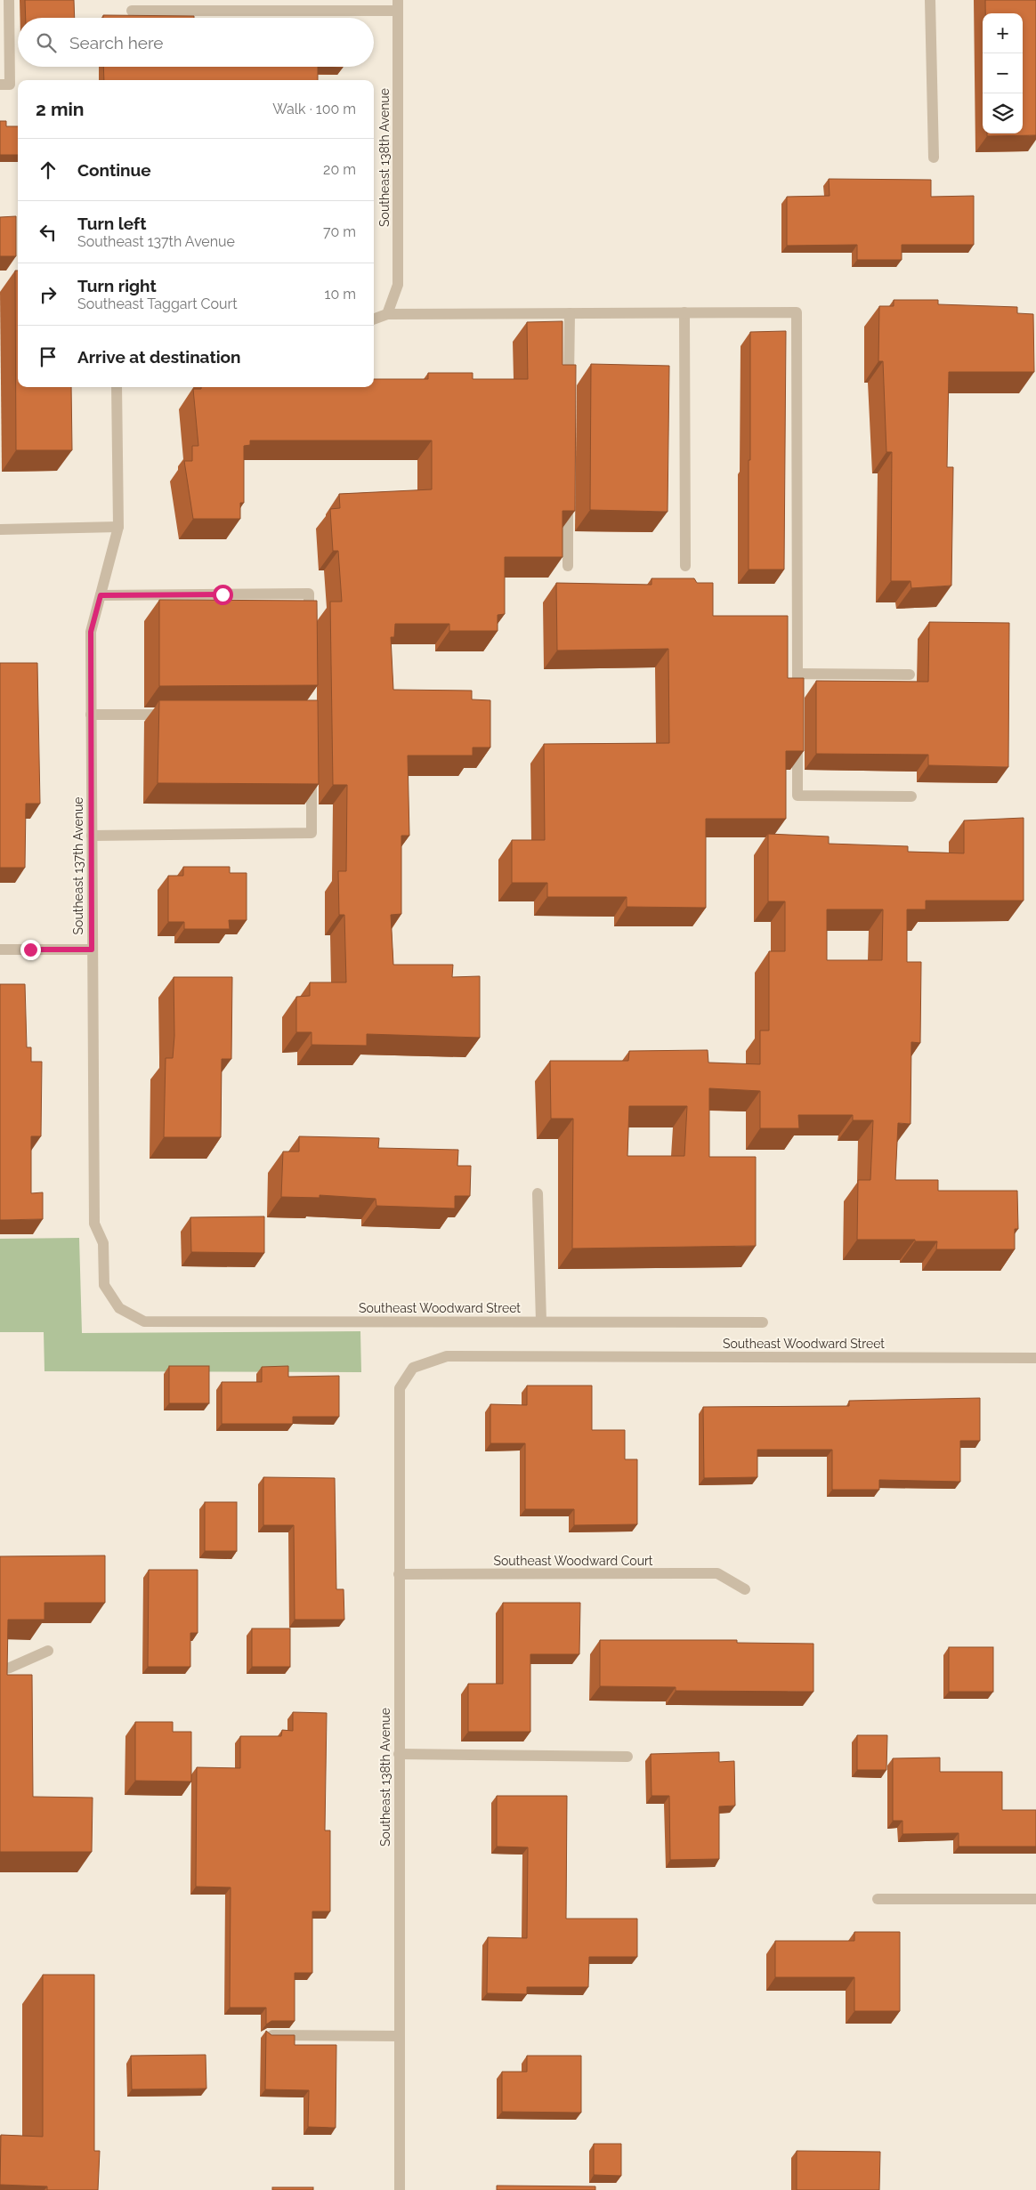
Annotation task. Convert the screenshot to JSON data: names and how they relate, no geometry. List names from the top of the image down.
{
  "streets": {
    "street": [
      "Southeast 138th Avenue",
      "Southeast 137th Avenue",
      "Southeast Woodward Street",
      "Southeast Woodward Court"
    ]
  },
  "crossings": [
    ["Southeast 138th Avenue", "Southeast Woodward Street"],
    ["Southeast 138th Avenue", "Southeast Woodward Court"],
    ["Southeast 137th Avenue", "Southeast Woodward Street"]
  ],
  "page": {
    "map_buttons": ["+", "−"],
    "search": "Search here",
    "heading": ["2 min", "Walk · 100 m"],
    "list": [
      ["Continue", "20 m"],
      ["Turn left", "Southeast 137th Avenue", "70 m"],
      ["Turn right", "Southeast Taggart Court", "10 m"],
      "Arrive at destination"
    ]
  }
}
